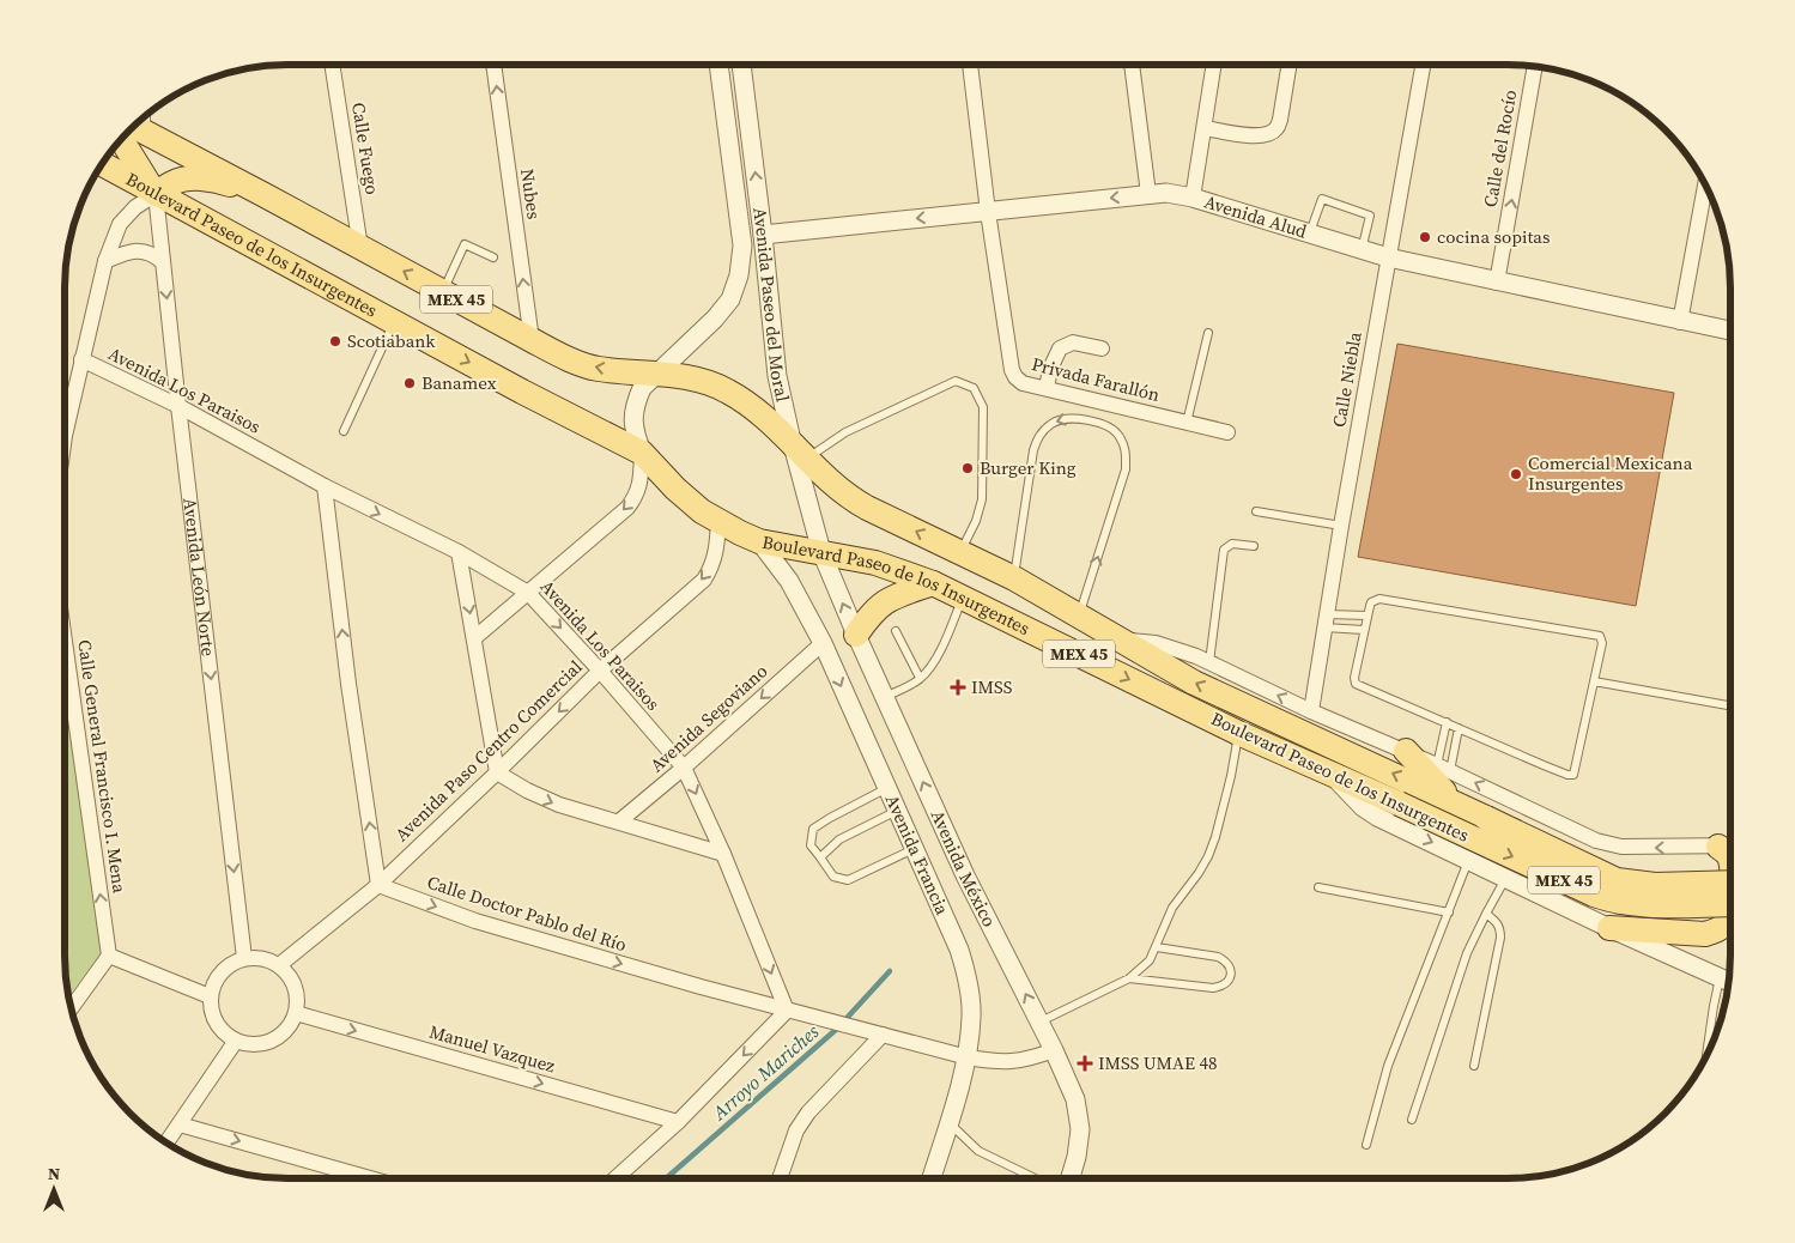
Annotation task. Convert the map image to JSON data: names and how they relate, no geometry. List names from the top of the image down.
{
  "streets": {
    "main road": ["Boulevard Paseo de los Insurgentes", "MEX 45"],
    "street": [
      "Calle Fuego",
      "Calle del Rocío",
      "Nubes",
      "Avenida Alud",
      "Avenida Paseo del Moral",
      "Privada Farallón",
      "Calle Niebla",
      "Avenida Los Paraisos",
      "Avenida León Norte",
      "Avenida Segoviano",
      "Avenida Paso Centro Comercial",
      "Calle General Francisco I. Mena",
      "Avenida Francia",
      "Avenida México",
      "Calle Doctor Pablo del Río",
      "Manuel Vazquez"
    ]
  },
  "crossings": [
    ["Calle Fuego", "Boulevard Paseo de los Insurgentes"],
    ["Calle del Rocío", "Avenida Alud"],
    ["Nubes", "Boulevard Paseo de los Insurgentes"],
    ["Avenida Alud", "Avenida Paseo del Moral"],
    ["Avenida Alud", "Privada Farallón"],
    ["Avenida Alud", "Calle Niebla"],
    ["Boulevard Paseo de los Insurgentes", "Avenida Paseo del Moral"],
    ["Boulevard Paseo de los Insurgentes", "Avenida León Norte"],
    ["Boulevard Paseo de los Insurgentes", "Avenida Paso Centro Comercial"],
    ["Boulevard Paseo de los Insurgentes", "Avenida Francia"],
    ["Boulevard Paseo de los Insurgentes", "Avenida México"],
    ["Avenida Paseo del Moral", "Avenida México"],
    ["Avenida Los Paraisos", "Avenida León Norte"],
    ["Avenida Los Paraisos", "Avenida Segoviano"],
    ["Avenida Los Paraisos", "Avenida Paso Centro Comercial"],
    ["Avenida Los Paraisos", "Calle Doctor Pablo del Río"],
    ["Avenida León Norte", "Avenida Paso Centro Comercial"],
    ["Avenida León Norte", "Manuel Vazquez"],
    ["Avenida Segoviano", "Avenida Francia"],
    ["Avenida Paso Centro Comercial", "Calle Doctor Pablo del Río"],
    ["Avenida Paso Centro Comercial", "Manuel Vazquez"],
    ["Avenida Francia", "Calle Doctor Pablo del Río"],
    ["Avenida México", "Calle Doctor Pablo del Río"]
  ],
  "one_way": [
    "Calle del Rocío",
    "Nubes",
    "Avenida Alud",
    "Avenida Los Paraisos",
    "Avenida León Norte",
    "Avenida Segoviano",
    "Calle General Francisco I. Mena",
    "Avenida México",
    "Calle Doctor Pablo del Río",
    "Manuel Vazquez"
  ],
  "water": ["Arroyo Mariches"],
  "places": {
    "other": [
      "cocina sopitas",
      "Scotiabank",
      "Banamex",
      "Burger King",
      "Comercial Mexicana Insurgentes"
    ],
    "health": ["IMSS", "IMSS UMAE 48"]
  },
  "north": "top"
}
